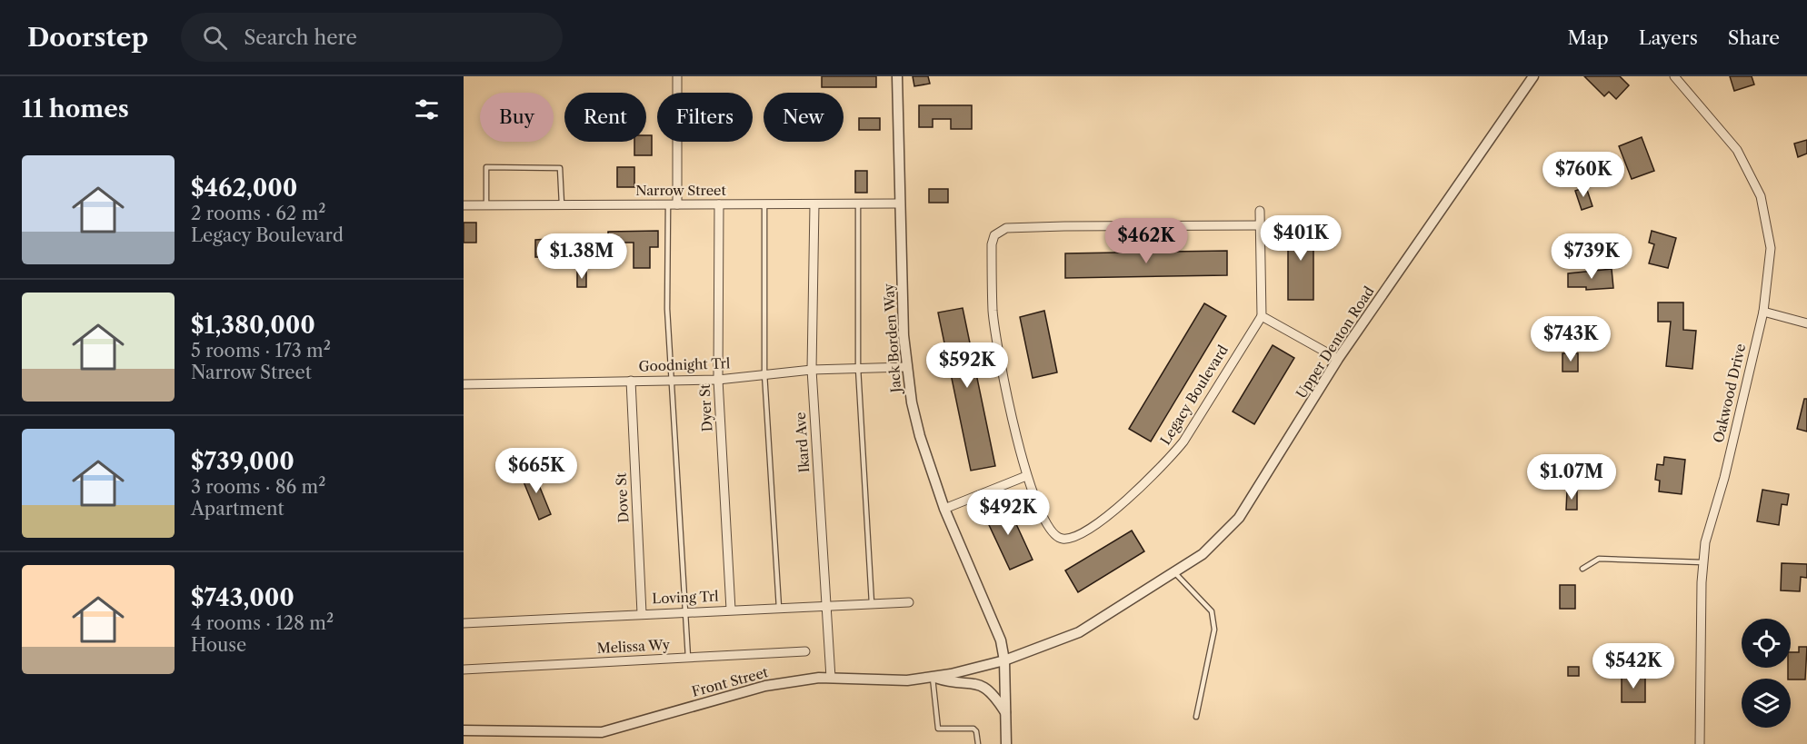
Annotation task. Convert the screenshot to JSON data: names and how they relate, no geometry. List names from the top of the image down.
{
  "streets": {
    "street": [
      "Narrow Street",
      "Jack Borden Way",
      "Upper Denton Road",
      "Goodnight Trl",
      "Oakwood Drive",
      "Legacy Boulevard",
      "Dyer St",
      "Ikard Ave",
      "Dove St",
      "Loving Trl",
      "Melissa Wy",
      "Front Street"
    ]
  },
  "crossings": [
    ["Narrow Street", "Jack Borden Way"],
    ["Narrow Street", "Dyer St"],
    ["Narrow Street", "Ikard Ave"],
    ["Jack Borden Way", "Upper Denton Road"],
    ["Jack Borden Way", "Goodnight Trl"],
    ["Jack Borden Way", "Front Street"],
    ["Upper Denton Road", "Front Street"],
    ["Goodnight Trl", "Dyer St"],
    ["Goodnight Trl", "Ikard Ave"],
    ["Goodnight Trl", "Dove St"],
    ["Dyer St", "Loving Trl"],
    ["Ikard Ave", "Loving Trl"],
    ["Ikard Ave", "Front Street"],
    ["Dove St", "Loving Trl"]
  ],
  "page": {
    "header": "Doorstep",
    "search": "Search here",
    "nav": ["Map", "Layers", "Share"],
    "heading": "11 homes",
    "chip": [
      "Buy",
      "Rent",
      "Filters",
      "New"
    ],
    "list": [
      {
        "name": "$462,000",
        "note": "2 rooms · 62 m² · Legacy Boulevard"
      },
      {
        "name": "$1,380,000",
        "note": "5 rooms · 173 m² · Narrow Street"
      },
      {
        "name": "$739,000",
        "note": "3 rooms · 86 m² · Apartment"
      },
      {
        "name": "$743,000",
        "note": "4 rooms · 128 m² · House"
      }
    ],
    "price": [
      "$760K",
      "$401K",
      "$462K",
      "$1.38M",
      "$739K",
      "$743K",
      "$592K",
      "$665K",
      "$1.07M",
      "$492K",
      "$542K"
    ]
  }
}
